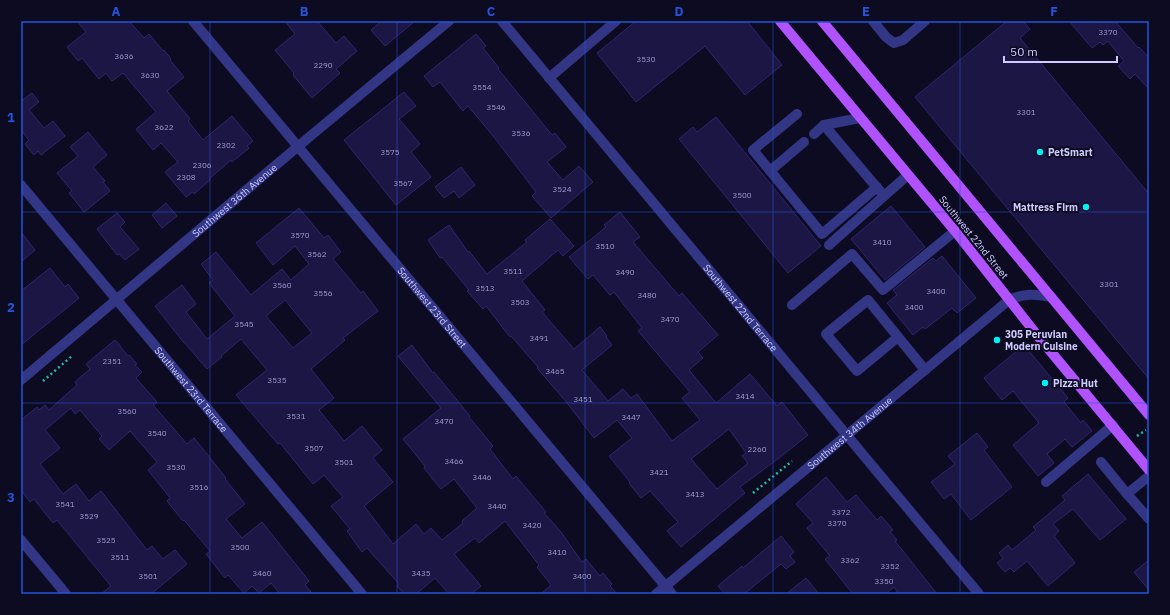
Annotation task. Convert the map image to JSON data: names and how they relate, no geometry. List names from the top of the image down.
{
  "streets": {
    "main road": ["Southwest 22nd Street"],
    "street": [
      "Southwest 36th Avenue",
      "Southwest 22nd Terrace",
      "Southwest 23rd Street",
      "Southwest 23rd Terrace",
      "Southwest 34th Avenue"
    ]
  },
  "crossings": [
    ["Southwest 36th Avenue", "Southwest 23rd Street"],
    ["Southwest 36th Avenue", "Southwest 23rd Terrace"],
    ["Southwest 22nd Street", "Southwest 34th Avenue"],
    ["Southwest 22nd Terrace", "Southwest 34th Avenue"],
    ["Southwest 23rd Street", "Southwest 34th Avenue"]
  ],
  "places": [
    "PetSmart",
    "Mattress Firm",
    "305 Peruvian Modern Cuisine",
    "Pizza Hut"
  ],
  "house_numbers": [
    "3370",
    "3636",
    "3530",
    "2290",
    "3630",
    "3554",
    "3546",
    "3301",
    "3622",
    "3536",
    "2302",
    "3575",
    "2306",
    "2308",
    "3567",
    "3524",
    "3500",
    "3570",
    "3410",
    "3510",
    "3562",
    "3511",
    "3490",
    "3301",
    "3560",
    "3513",
    "3400",
    "3556",
    "3480",
    "3503",
    "3400",
    "3470",
    "3545",
    "3491",
    "2351",
    "3465",
    "3535",
    "3414",
    "3451",
    "3560",
    "3531",
    "3447",
    "3470",
    "3540",
    "3507",
    "2260",
    "3466",
    "3501",
    "3530",
    "3421",
    "3446",
    "3516",
    "3413",
    "3541",
    "3440",
    "3372",
    "3529",
    "3370",
    "3420",
    "3525",
    "3500",
    "3410",
    "3511",
    "3362",
    "3352",
    "3460",
    "3435",
    "3501",
    "3400",
    "3350"
  ],
  "scale_bar": "50 m",
  "grid": {
    "columns": [
      "A",
      "B",
      "C",
      "D",
      "E",
      "F"
    ],
    "rows": ["1", "2", "3"]
  }
}
